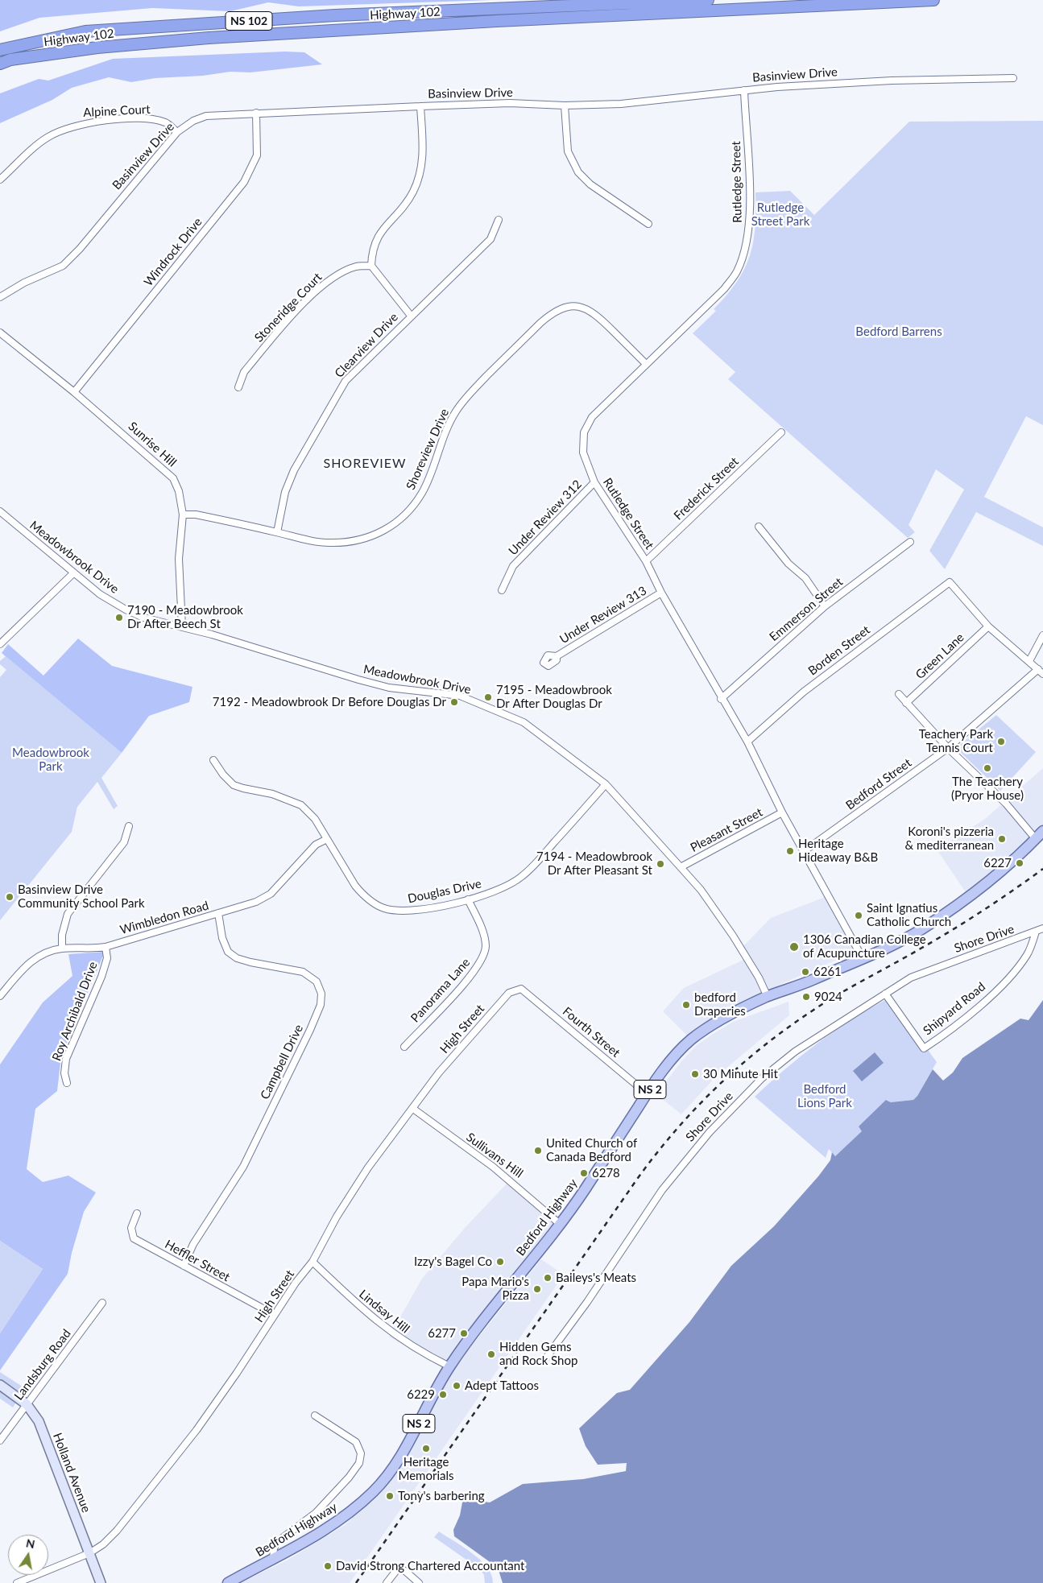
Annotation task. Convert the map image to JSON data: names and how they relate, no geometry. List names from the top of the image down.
{
  "streets": {
    "highway": ["Highway 102", "NS 102"],
    "main road": ["NS 2", "Bedford Highway"],
    "street": [
      "Basinview Drive",
      "Alpine Court",
      "Rutledge Street",
      "Windrock Drive",
      "Stoneridge Court",
      "Clearview Drive",
      "Sunrise Hill",
      "Shoreview Drive",
      "Frederick Street",
      "Under Review 312",
      "Meadowbrook Drive",
      "Emmerson Street",
      "Under Review 313",
      "Borden Street",
      "Green Lane",
      "Bedford Street",
      "Pleasant Street",
      "Douglas Drive",
      "Wimbledon Road",
      "Shore Drive",
      "Panorama Lane",
      "Shipyard Road",
      "Roy Archibald Drive",
      "High Street",
      "Fourth Street",
      "Campbell Drive",
      "Sullivans Hill",
      "Heffler Street",
      "Lindsay Hill",
      "Landsburg Road",
      "Holland Avenue"
    ]
  },
  "crossings": [
    ["Basinview Drive", "Alpine Court"],
    ["Basinview Drive", "Rutledge Street"],
    ["Basinview Drive", "Windrock Drive"],
    ["Rutledge Street", "Shoreview Drive"],
    ["Rutledge Street", "Frederick Street"],
    ["Rutledge Street", "Under Review 312"],
    ["Rutledge Street", "Emmerson Street"],
    ["Rutledge Street", "Under Review 313"],
    ["Rutledge Street", "Borden Street"],
    ["Rutledge Street", "Bedford Street"],
    ["Rutledge Street", "Pleasant Street"],
    ["Rutledge Street", "Bedford Highway"],
    ["Windrock Drive", "Sunrise Hill"],
    ["Clearview Drive", "Shoreview Drive"],
    ["Sunrise Hill", "Shoreview Drive"],
    ["Sunrise Hill", "Meadowbrook Drive"],
    ["Meadowbrook Drive", "Pleasant Street"],
    ["Meadowbrook Drive", "Douglas Drive"],
    ["Meadowbrook Drive", "Bedford Highway"],
    ["Borden Street", "Green Lane"],
    ["Douglas Drive", "Wimbledon Road"],
    ["Douglas Drive", "Panorama Lane"],
    ["Wimbledon Road", "Roy Archibald Drive"],
    ["Wimbledon Road", "Campbell Drive"],
    ["Shore Drive", "Shipyard Road"],
    ["High Street", "Fourth Street"],
    ["High Street", "Sullivans Hill"],
    ["High Street", "Heffler Street"],
    ["High Street", "Lindsay Hill"],
    ["High Street", "Holland Avenue"],
    ["Fourth Street", "Bedford Highway"],
    ["Campbell Drive", "Heffler Street"],
    ["Sullivans Hill", "Bedford Highway"],
    ["Bedford Highway", "Lindsay Hill"],
    ["Landsburg Road", "Holland Avenue"]
  ],
  "districts": ["SHOREVIEW"],
  "parks": [
    "Rutledge Street Park",
    "Bedford Barrens",
    "Meadowbrook Park",
    "Bedford Lions Park"
  ],
  "places": [
    "7190 - Meadowbrook Dr After Beech St",
    "7195 - Meadowbrook Dr After Douglas Dr",
    "7192 - Meadowbrook Dr Before Douglas Dr",
    "Teachery Park Tennis Court",
    "The Teachery (Pryor House)",
    "Koroni's pizzeria & mediterranean",
    "Heritage Hideaway B&B",
    "6227",
    "7194 - Meadowbrook Dr After Pleasant St",
    "Basinview Drive Community School Park",
    "Saint Ignatius Catholic Church",
    "1306 Canadian College of Acupuncture",
    "6261",
    "9024",
    "bedford Draperies",
    "30 Minute Hit",
    "United Church of Canada Bedford",
    "6278",
    "Izzy's Bagel Co",
    "Baileys's Meats",
    "Papa Mario's Pizza",
    "6277",
    "Hidden Gems and Rock Shop",
    "Adept Tattoos",
    "6229",
    "Heritage Memorials",
    "Tony's barbering",
    "David Strong Chartered Accountant"
  ],
  "north": "top"
}
